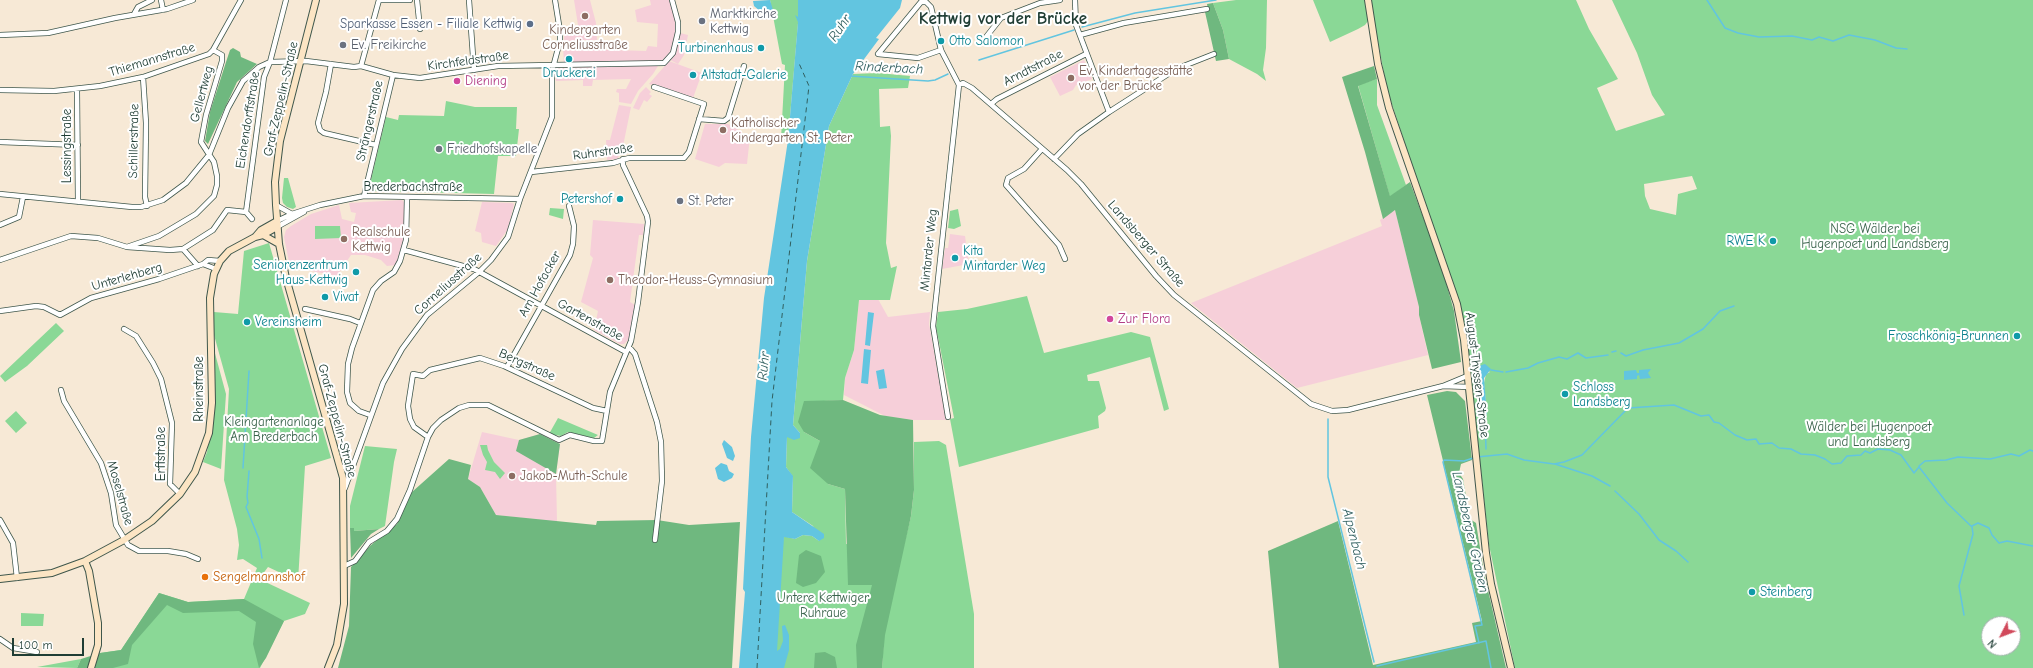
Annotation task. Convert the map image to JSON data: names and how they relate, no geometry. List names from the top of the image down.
{
  "streets": {
    "main road": ["Graf-Zeppelin-Straße", "August-Thyssen-Straße", "Rheinstraße"],
    "street": [
      "Thiemannstraße",
      "Kirchfeldstraße",
      "Arndtstraße",
      "Gellertweg",
      "Eichendorffstraße",
      "Strängerstraße",
      "Schillerstraße",
      "Lessingstraße",
      "Ruhrstraße",
      "Brederbachstraße",
      "Landsberger Straße",
      "Mintarder Weg",
      "Unterlehberg",
      "Corneliusstraße",
      "Am Hofacker",
      "Gartenstraße",
      "Bergstraße",
      "Erftstraße",
      "Moselstraße"
    ]
  },
  "crossings": [
    ["Thiemannstraße", "Gellertweg"],
    ["Thiemannstraße", "Schillerstraße"],
    ["Thiemannstraße", "Lessingstraße"],
    ["Kirchfeldstraße", "Graf-Zeppelin-Straße"],
    ["Kirchfeldstraße", "Eichendorffstraße"],
    ["Kirchfeldstraße", "Strängerstraße"],
    ["Kirchfeldstraße", "Corneliusstraße"],
    ["Arndtstraße", "Landsberger Straße"],
    ["Graf-Zeppelin-Straße", "Brederbachstraße"],
    ["Graf-Zeppelin-Straße", "Corneliusstraße"],
    ["Graf-Zeppelin-Straße", "Rheinstraße"],
    ["Strängerstraße", "Brederbachstraße"],
    ["Ruhrstraße", "Corneliusstraße"],
    ["Brederbachstraße", "Corneliusstraße"],
    ["Brederbachstraße", "Rheinstraße"],
    ["Landsberger Straße", "Mintarder Weg"],
    ["Landsberger Straße", "August-Thyssen-Straße"],
    ["Unterlehberg", "Rheinstraße"],
    ["Corneliusstraße", "Gartenstraße"],
    ["Am Hofacker", "Gartenstraße"],
    ["Am Hofacker", "Bergstraße"],
    ["Rheinstraße", "Erftstraße"],
    ["Rheinstraße", "Moselstraße"]
  ],
  "districts": ["Kettwig vor der Brücke"],
  "water": [
    "Ruhr",
    "Rinderbach",
    "Landsberger Graben",
    "Alpenbach"
  ],
  "parks": [
    "NSG Wälder bei Hugenpoet und Landsberg",
    "Kleingartenanlage Am Brederbach",
    "Wälder bei Hugenpoet und Landsberg",
    "Untere Kettwiger Ruhraue"
  ],
  "places": [
    "Kindergarten Corneliusstraße",
    "Marktkirche Kettwig",
    "Sparkasse Essen - Filiale Kettwig",
    "Otto Salomon",
    "Ev. Freikirche",
    "Turbinenhaus",
    "Druckerei",
    "Altstadt-Galerie",
    "Ev. Kindertagesstätte vor der Brücke",
    "Diening",
    "Katholischer Kindergarten St. Peter",
    "Friedhofskapelle",
    "Petershof",
    "St. Peter",
    "Realschule Kettwig",
    "RWE K",
    "Kita Mintarder Weg",
    "Seniorenzentrum Haus-Kettwig",
    "Theodor-Heuss-Gymnasium",
    "Vivat",
    "Zur Flora",
    "Vereinsheim",
    "Froschkönig-Brunnen",
    "Schloss Landsberg",
    "Jakob-Muth-Schule",
    "Sengelmannshof",
    "Steinberg"
  ],
  "scale_bar": "100 m",
  "north": "bottom left"
}
